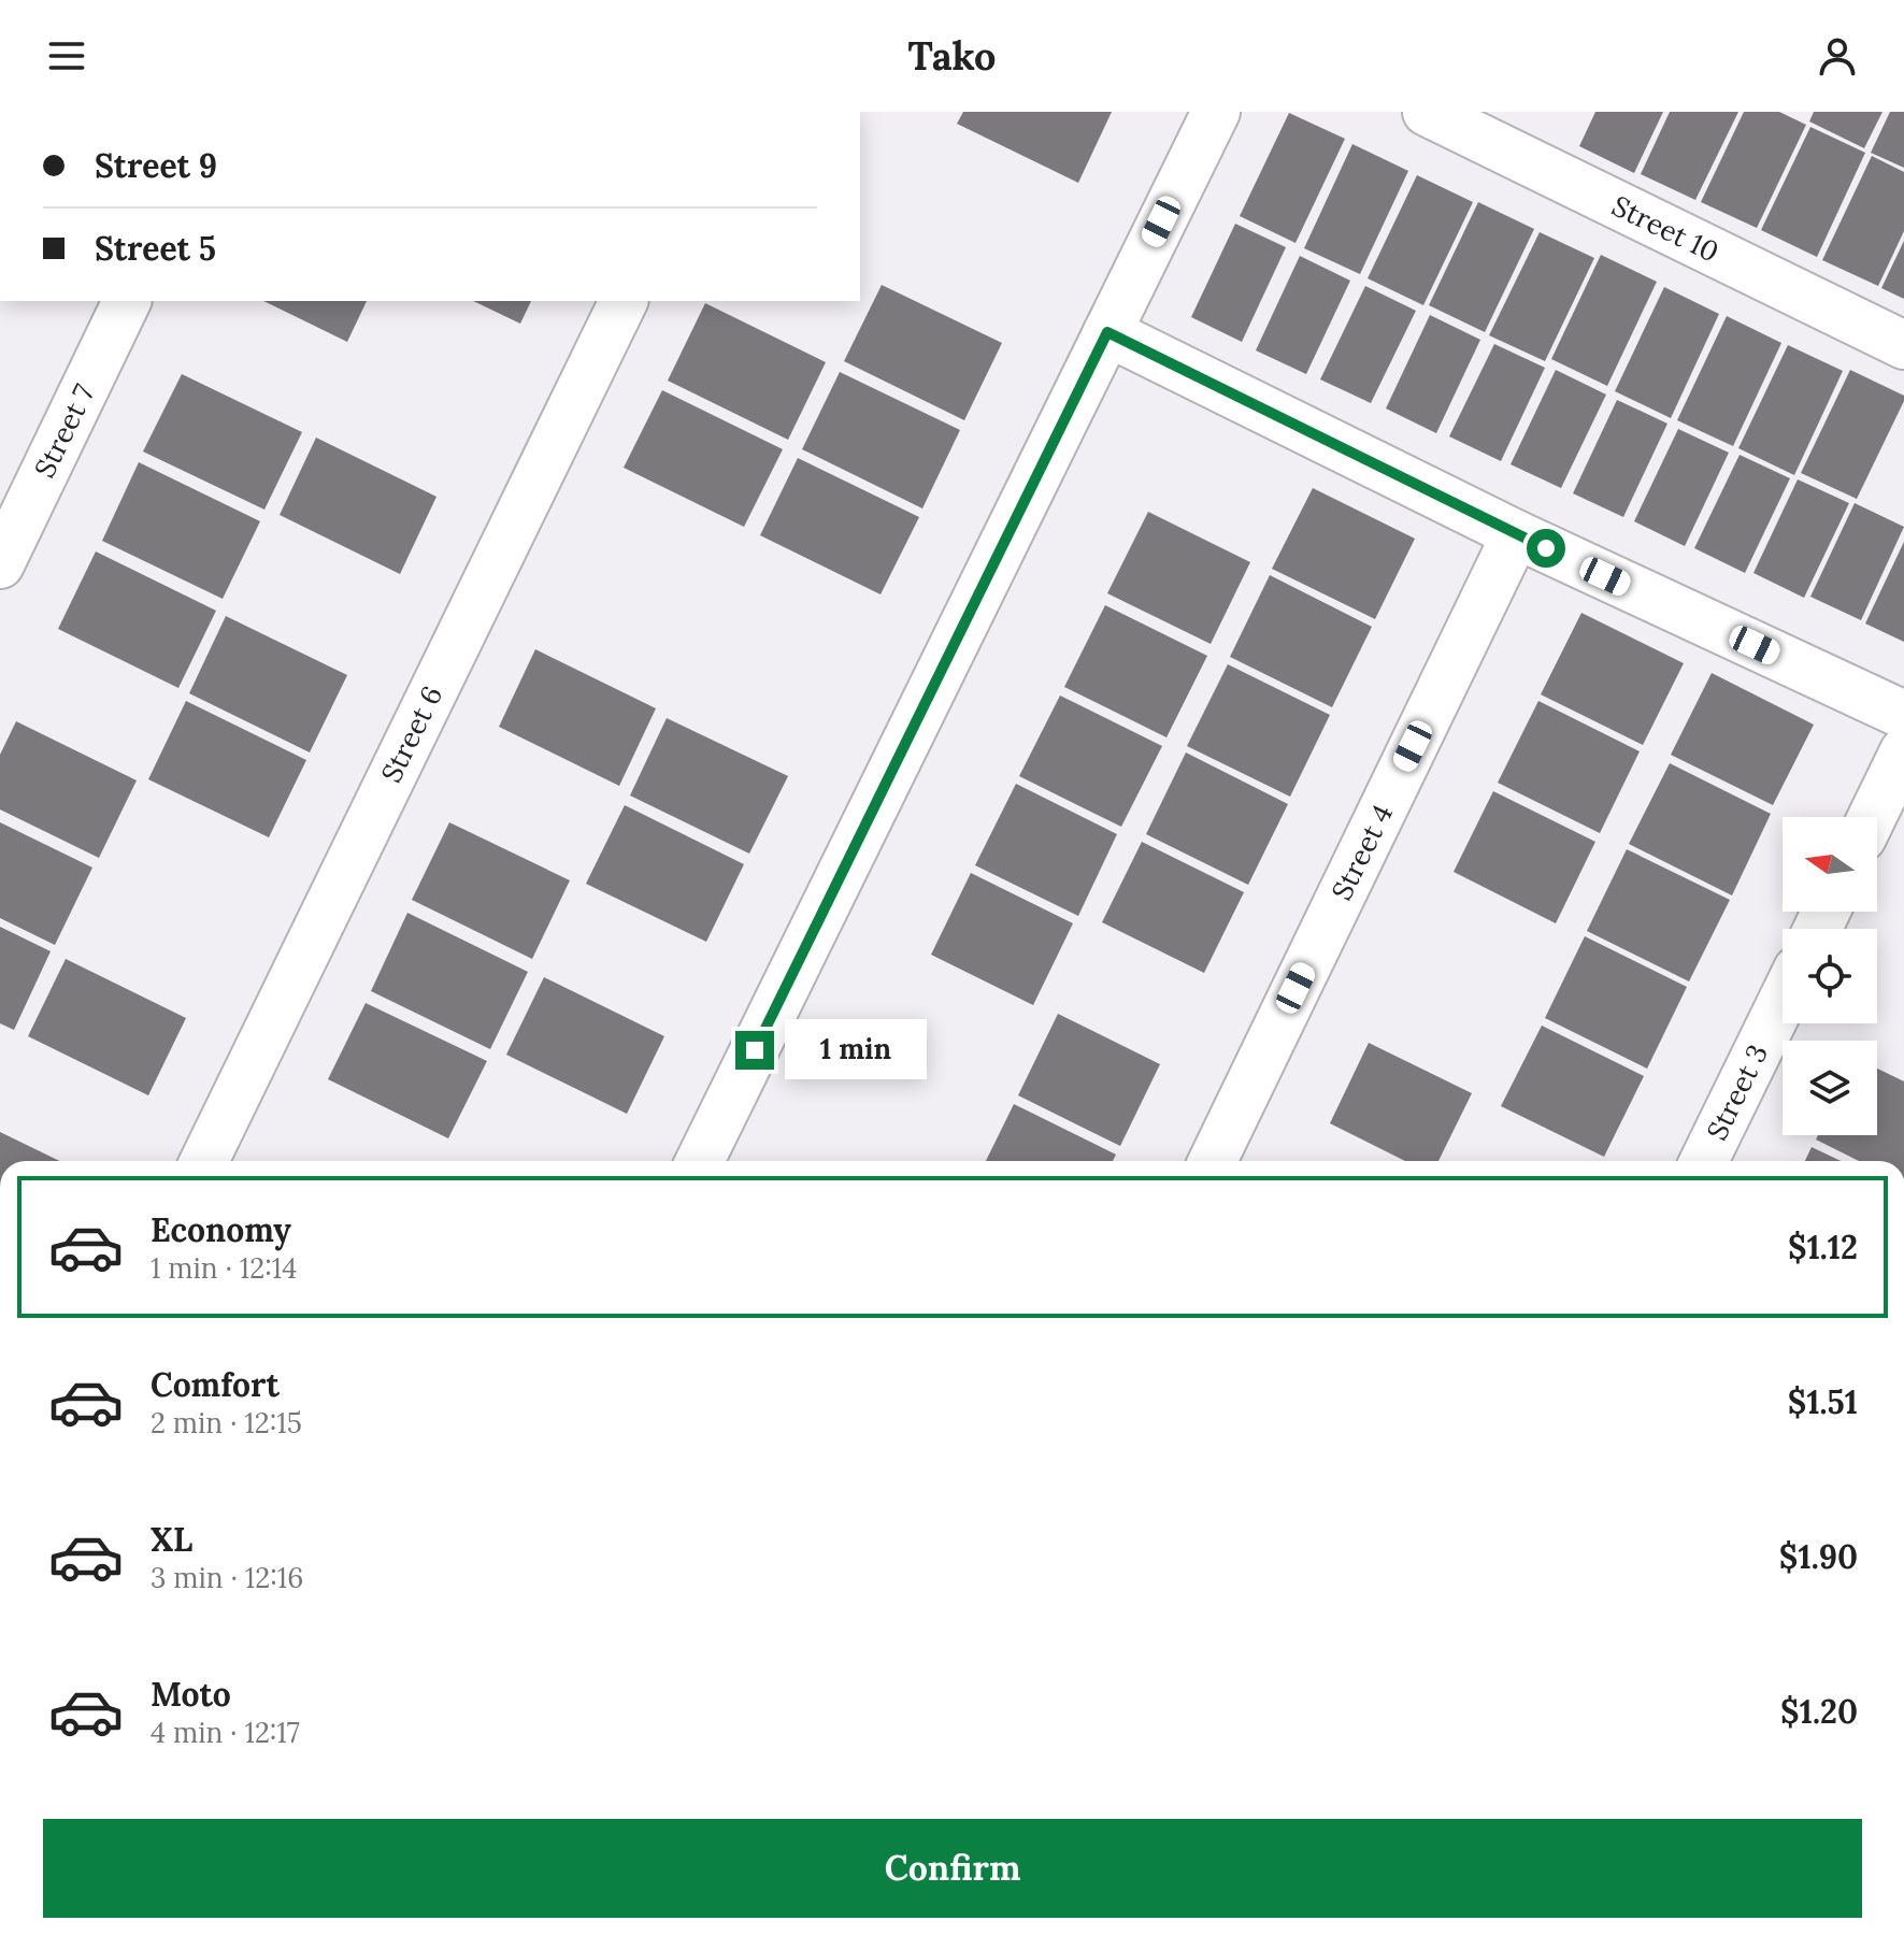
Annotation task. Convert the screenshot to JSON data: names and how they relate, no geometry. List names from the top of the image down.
{
  "streets": {
    "street": [
      "Street 10",
      "Street 7",
      "Street 6",
      "Street 4",
      "Street 3"
    ]
  },
  "north": "left",
  "page": {
    "header": "Tako",
    "banner": ["Street 9", "Street 5"],
    "bubble": "1 min",
    "list": [
      {
        "name": "Economy",
        "note": "1 min · 12:14",
        "value": "$1.12"
      },
      {
        "name": "Comfort",
        "note": "2 min · 12:15",
        "value": "$1.51"
      },
      {
        "name": "XL",
        "note": "3 min · 12:16",
        "value": "$1.90"
      },
      {
        "name": "Moto",
        "note": "4 min · 12:17",
        "value": "$1.20"
      }
    ],
    "buttons": "Confirm"
  }
}
